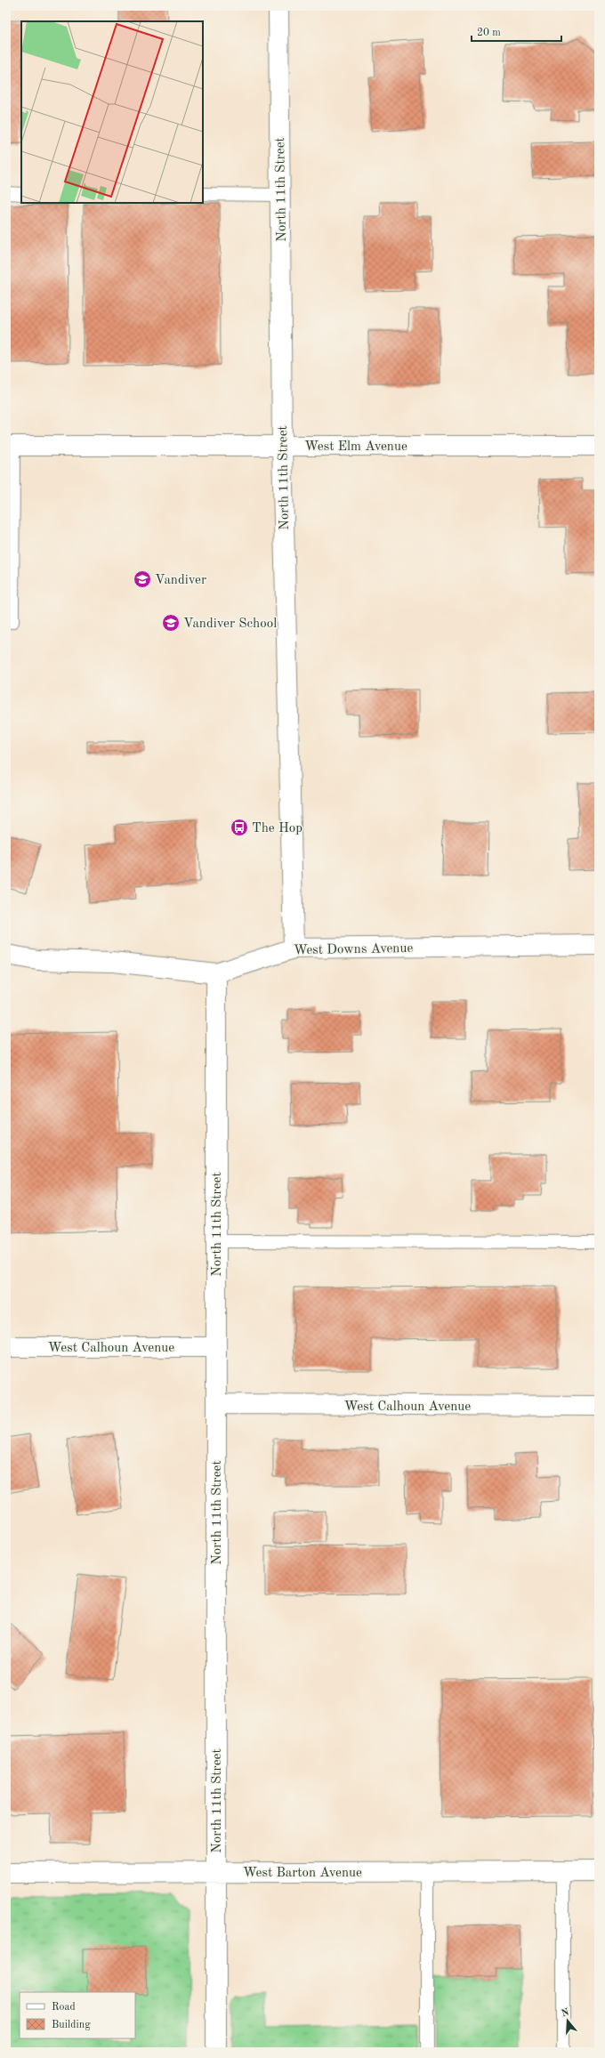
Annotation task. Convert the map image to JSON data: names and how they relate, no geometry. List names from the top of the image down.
{
  "streets": {
    "street": [
      "North 11th Street",
      "West Elm Avenue",
      "West Downs Avenue",
      "West Calhoun Avenue",
      "West Barton Avenue"
    ]
  },
  "crossings": [
    ["North 11th Street", "West Elm Avenue"],
    ["North 11th Street", "West Downs Avenue"],
    ["North 11th Street", "West Calhoun Avenue"],
    ["North 11th Street", "West Barton Avenue"]
  ],
  "places": {
    "school or university": ["Vandiver", "Vandiver School"],
    "bus stop": ["The Hop"]
  },
  "legend": ["Road", "Building"],
  "scale_bar": "20 m",
  "north": "top"
}
